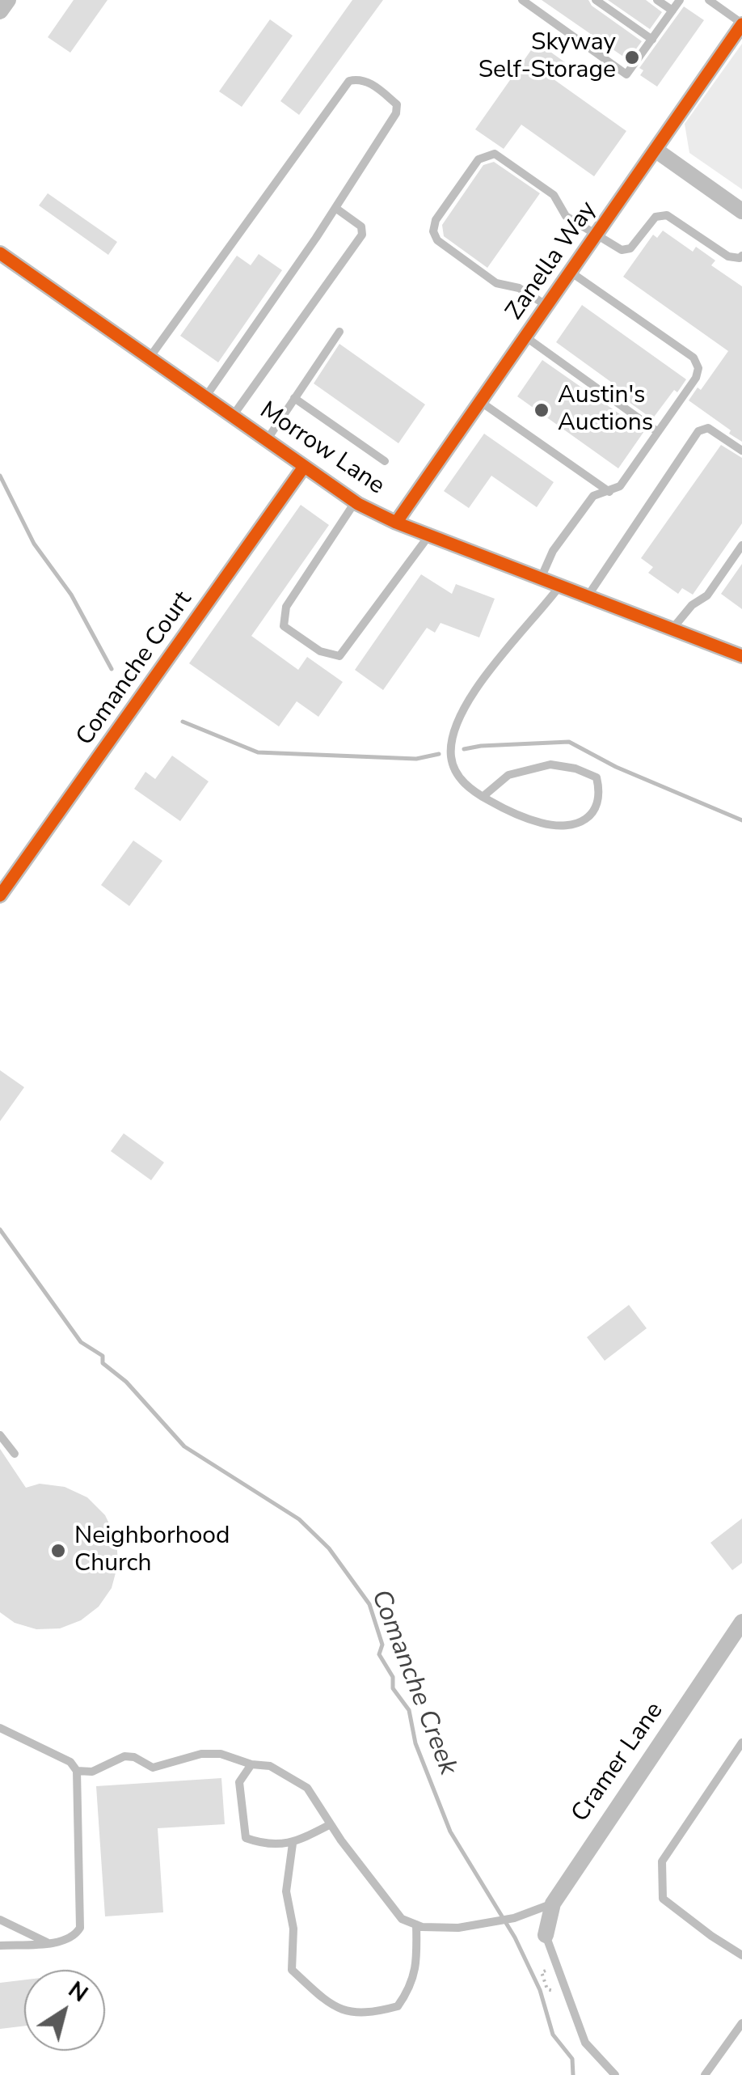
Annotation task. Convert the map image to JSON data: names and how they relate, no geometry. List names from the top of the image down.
{
  "streets": {
    "street": [
      "Zanella Way",
      "Morrow Lane",
      "Comanche Court",
      "Cramer Lane"
    ]
  },
  "crossings": [
    ["Zanella Way", "Morrow Lane"],
    ["Morrow Lane", "Comanche Court"]
  ],
  "water": ["Comanche Creek"],
  "places": ["Skyway Self-Storage", "Austin's Auctions", "Neighborhood Church"],
  "north": "top right"
}
